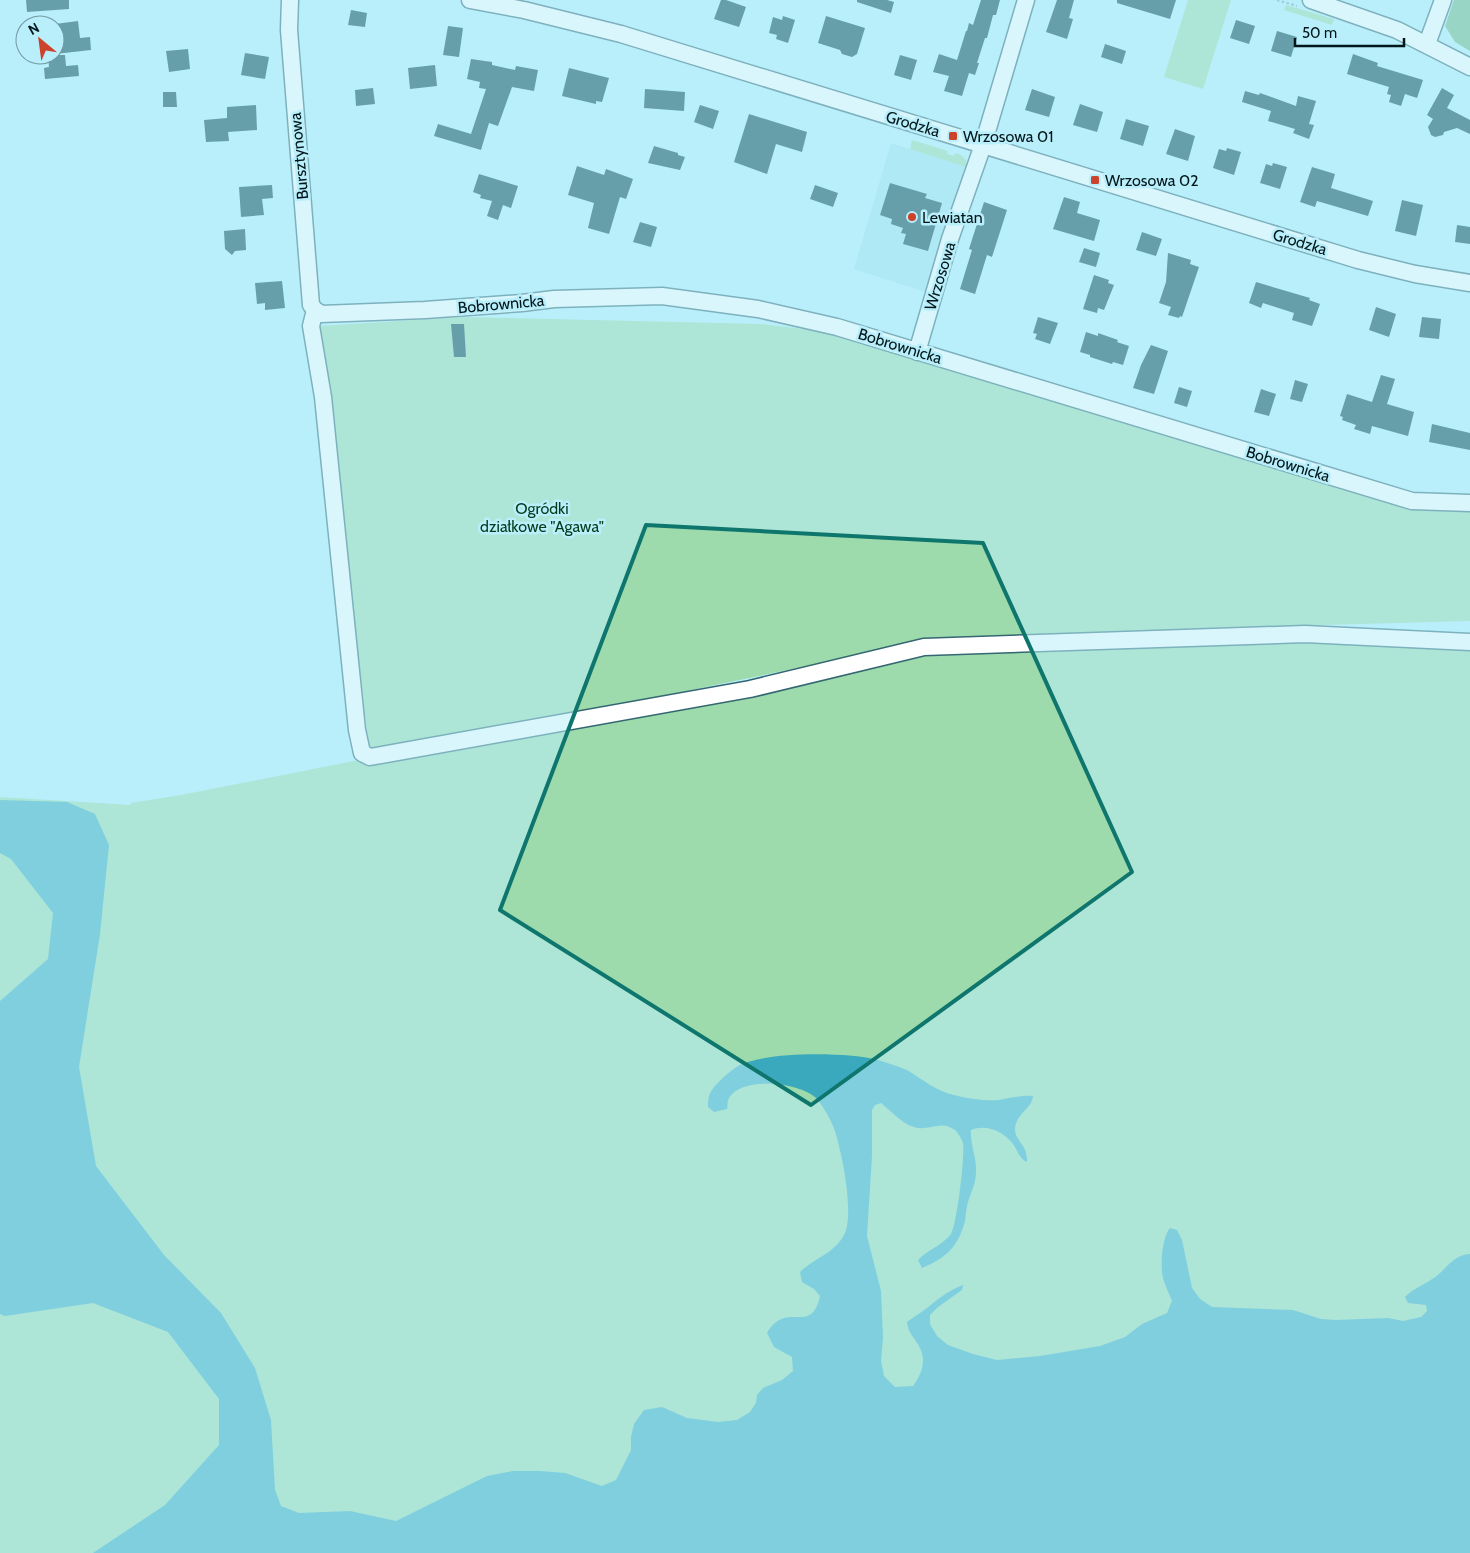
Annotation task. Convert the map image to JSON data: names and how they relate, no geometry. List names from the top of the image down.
{
  "streets": {
    "street": [
      "Grodzka",
      "Bursztynowa",
      "Wrzosowa",
      "Bobrownicka"
    ]
  },
  "crossings": [
    ["Grodzka", "Wrzosowa"],
    ["Bursztynowa", "Bobrownicka"],
    ["Wrzosowa", "Bobrownicka"]
  ],
  "parks": ["Ogródki działkowe \"Agawa\""],
  "places": {
    "transit": ["Wrzosowa 01", "Wrzosowa 02"],
    "other": ["Lewiatan"]
  },
  "scale_bar": "50 m",
  "north": "top left"
}
